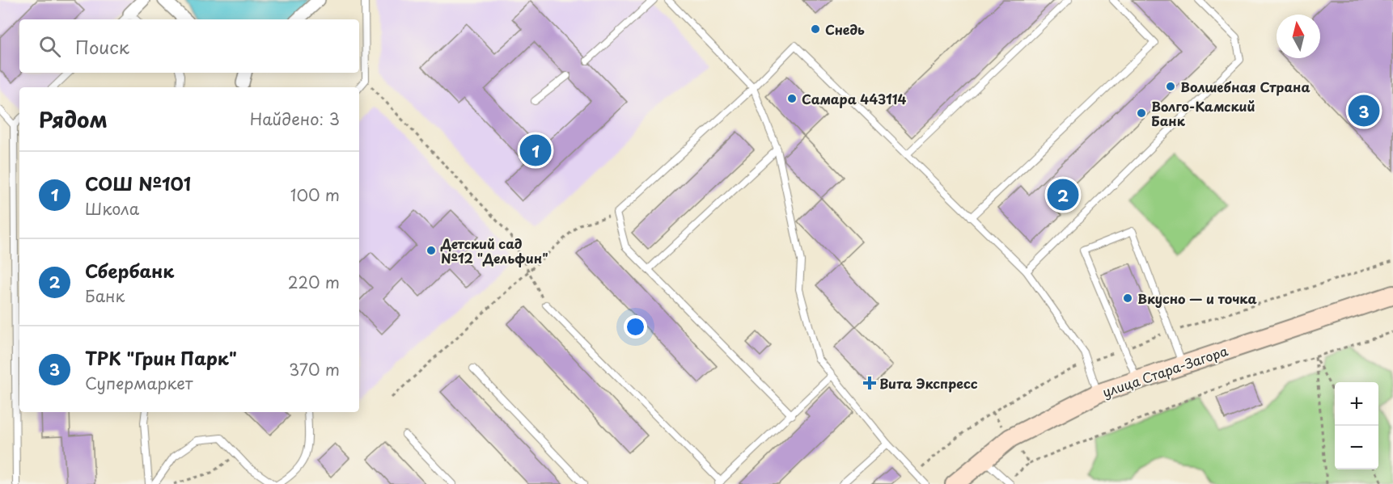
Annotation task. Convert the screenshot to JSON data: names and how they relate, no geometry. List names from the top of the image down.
{
  "streets": {
    "main road": ["улица Стара-Загора"]
  },
  "places": {
    "other": [
      "Снедь",
      "Волшебная Страна",
      "Самара 443114",
      "Волго-Камский Банк",
      "Детский сад №12 \"Дельфин\"",
      "Вкусно — и точка"
    ],
    "health": ["Вита Экспресс"]
  },
  "north": "top",
  "page": {
    "search": "Поиск",
    "heading": ["Рядом", "Найдено: 3"],
    "pins": ["3", "1", "2"],
    "list": [
      {
        "mark": "1",
        "name": "СОШ №101",
        "note": "Школа",
        "value": "100 m"
      },
      {
        "mark": "2",
        "name": "Сбербанк",
        "note": "Банк",
        "value": "220 m"
      },
      {
        "mark": "3",
        "name": "ТРК \"Грин Парк\"",
        "note": "Супермаркет",
        "value": "370 m"
      }
    ],
    "map_buttons": ["+", "−"]
  }
}
